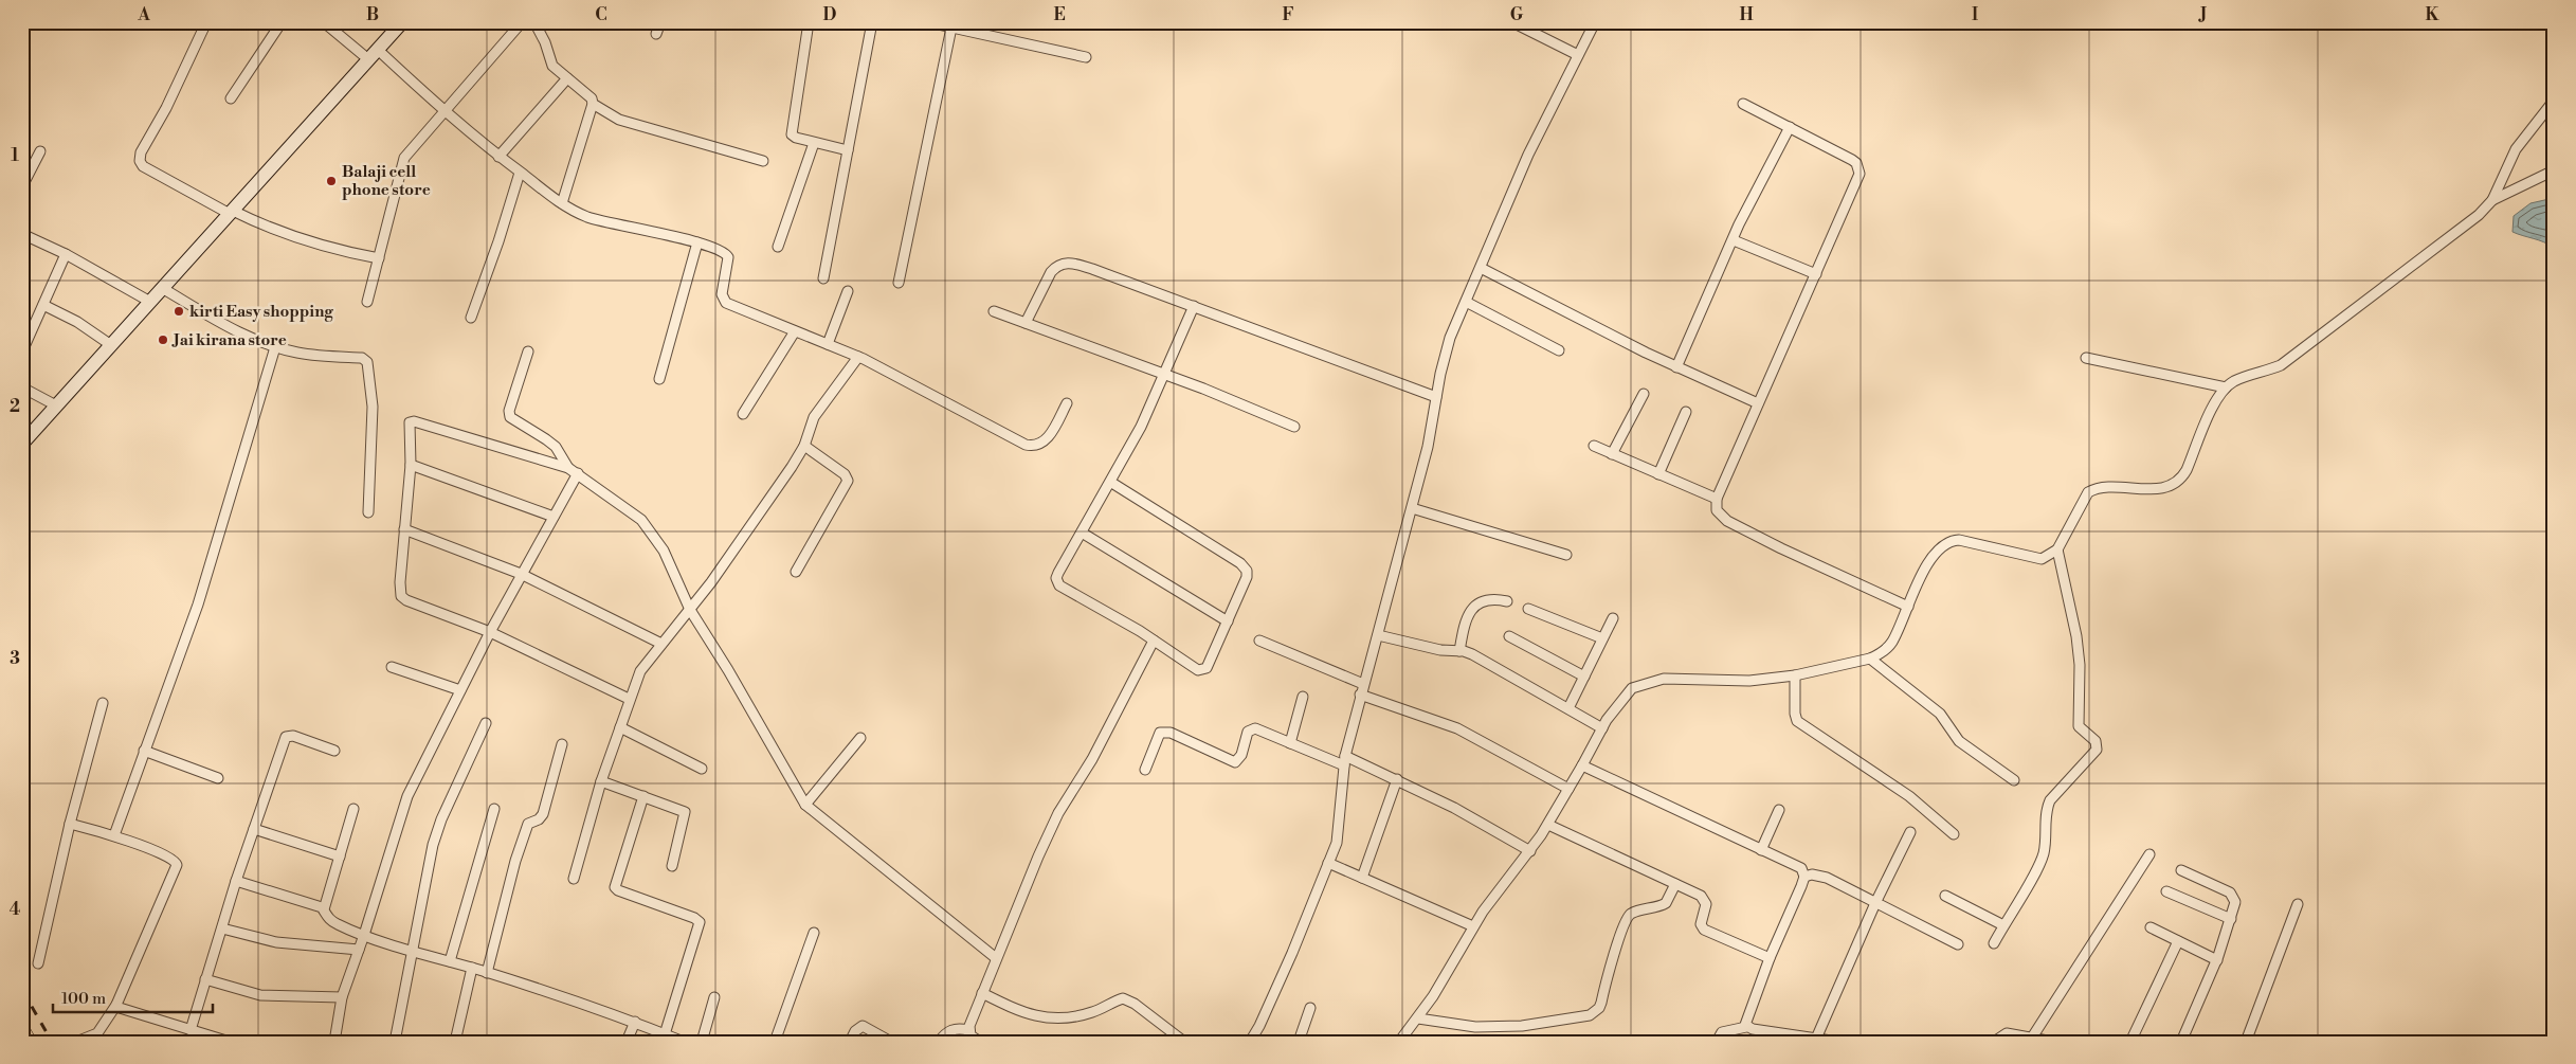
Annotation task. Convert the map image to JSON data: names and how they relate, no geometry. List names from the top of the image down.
{
  "places": ["Balaji cell phone store", "kirti Easy shopping", "Jai kirana store"],
  "scale_bar": "100 m",
  "grid": {
    "columns": [
      "A",
      "B",
      "C",
      "D",
      "E",
      "F",
      "G",
      "H",
      "I",
      "J",
      "K"
    ],
    "rows": [
      "1",
      "2",
      "3",
      "4"
    ]
  }
}
